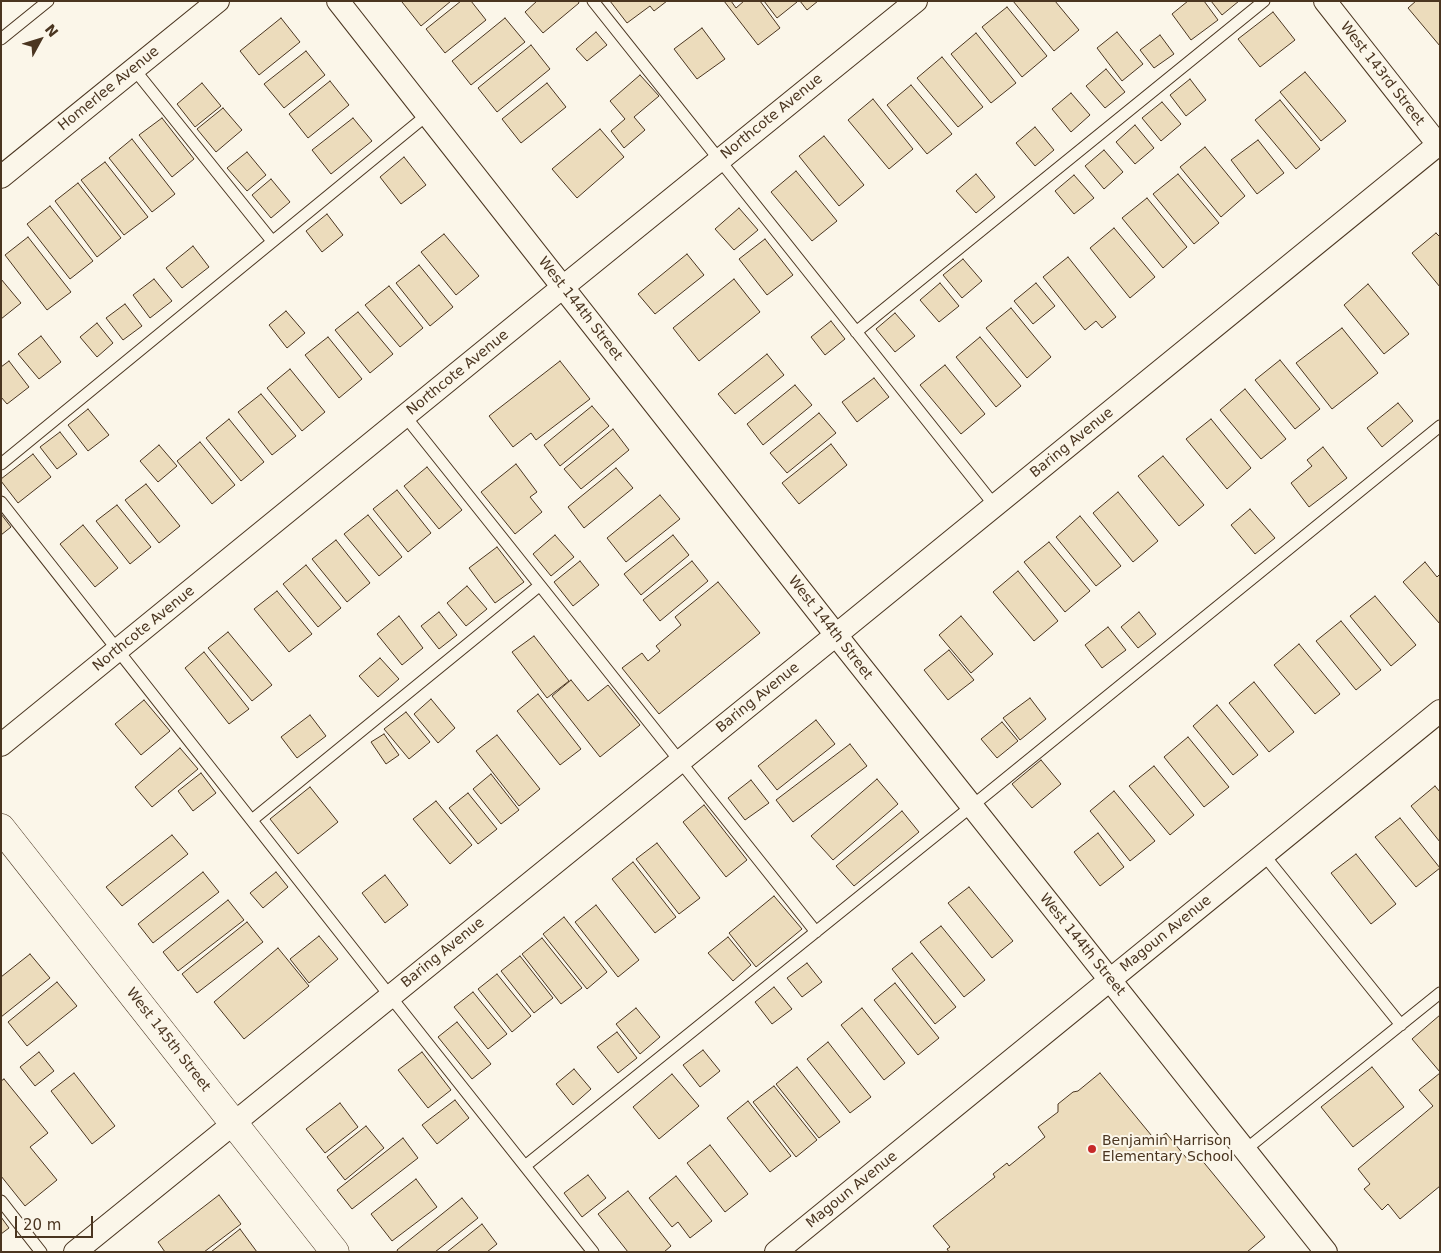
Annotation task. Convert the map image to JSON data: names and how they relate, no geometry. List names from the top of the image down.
{
  "streets": {
    "street": [
      "West 143rd Street",
      "Homerlee Avenue",
      "Northcote Avenue",
      "West 144th Street",
      "Baring Avenue",
      "Magoun Avenue",
      "West 145th Street"
    ]
  },
  "crossings": [
    ["West 143rd Street", "Baring Avenue"],
    ["Northcote Avenue", "West 144th Street"],
    ["West 144th Street", "Baring Avenue"],
    ["West 144th Street", "Magoun Avenue"],
    ["Baring Avenue", "West 145th Street"]
  ],
  "places": ["Benjamin Harrison Elementary School"],
  "scale_bar": "20 m",
  "north": "top right"
}
